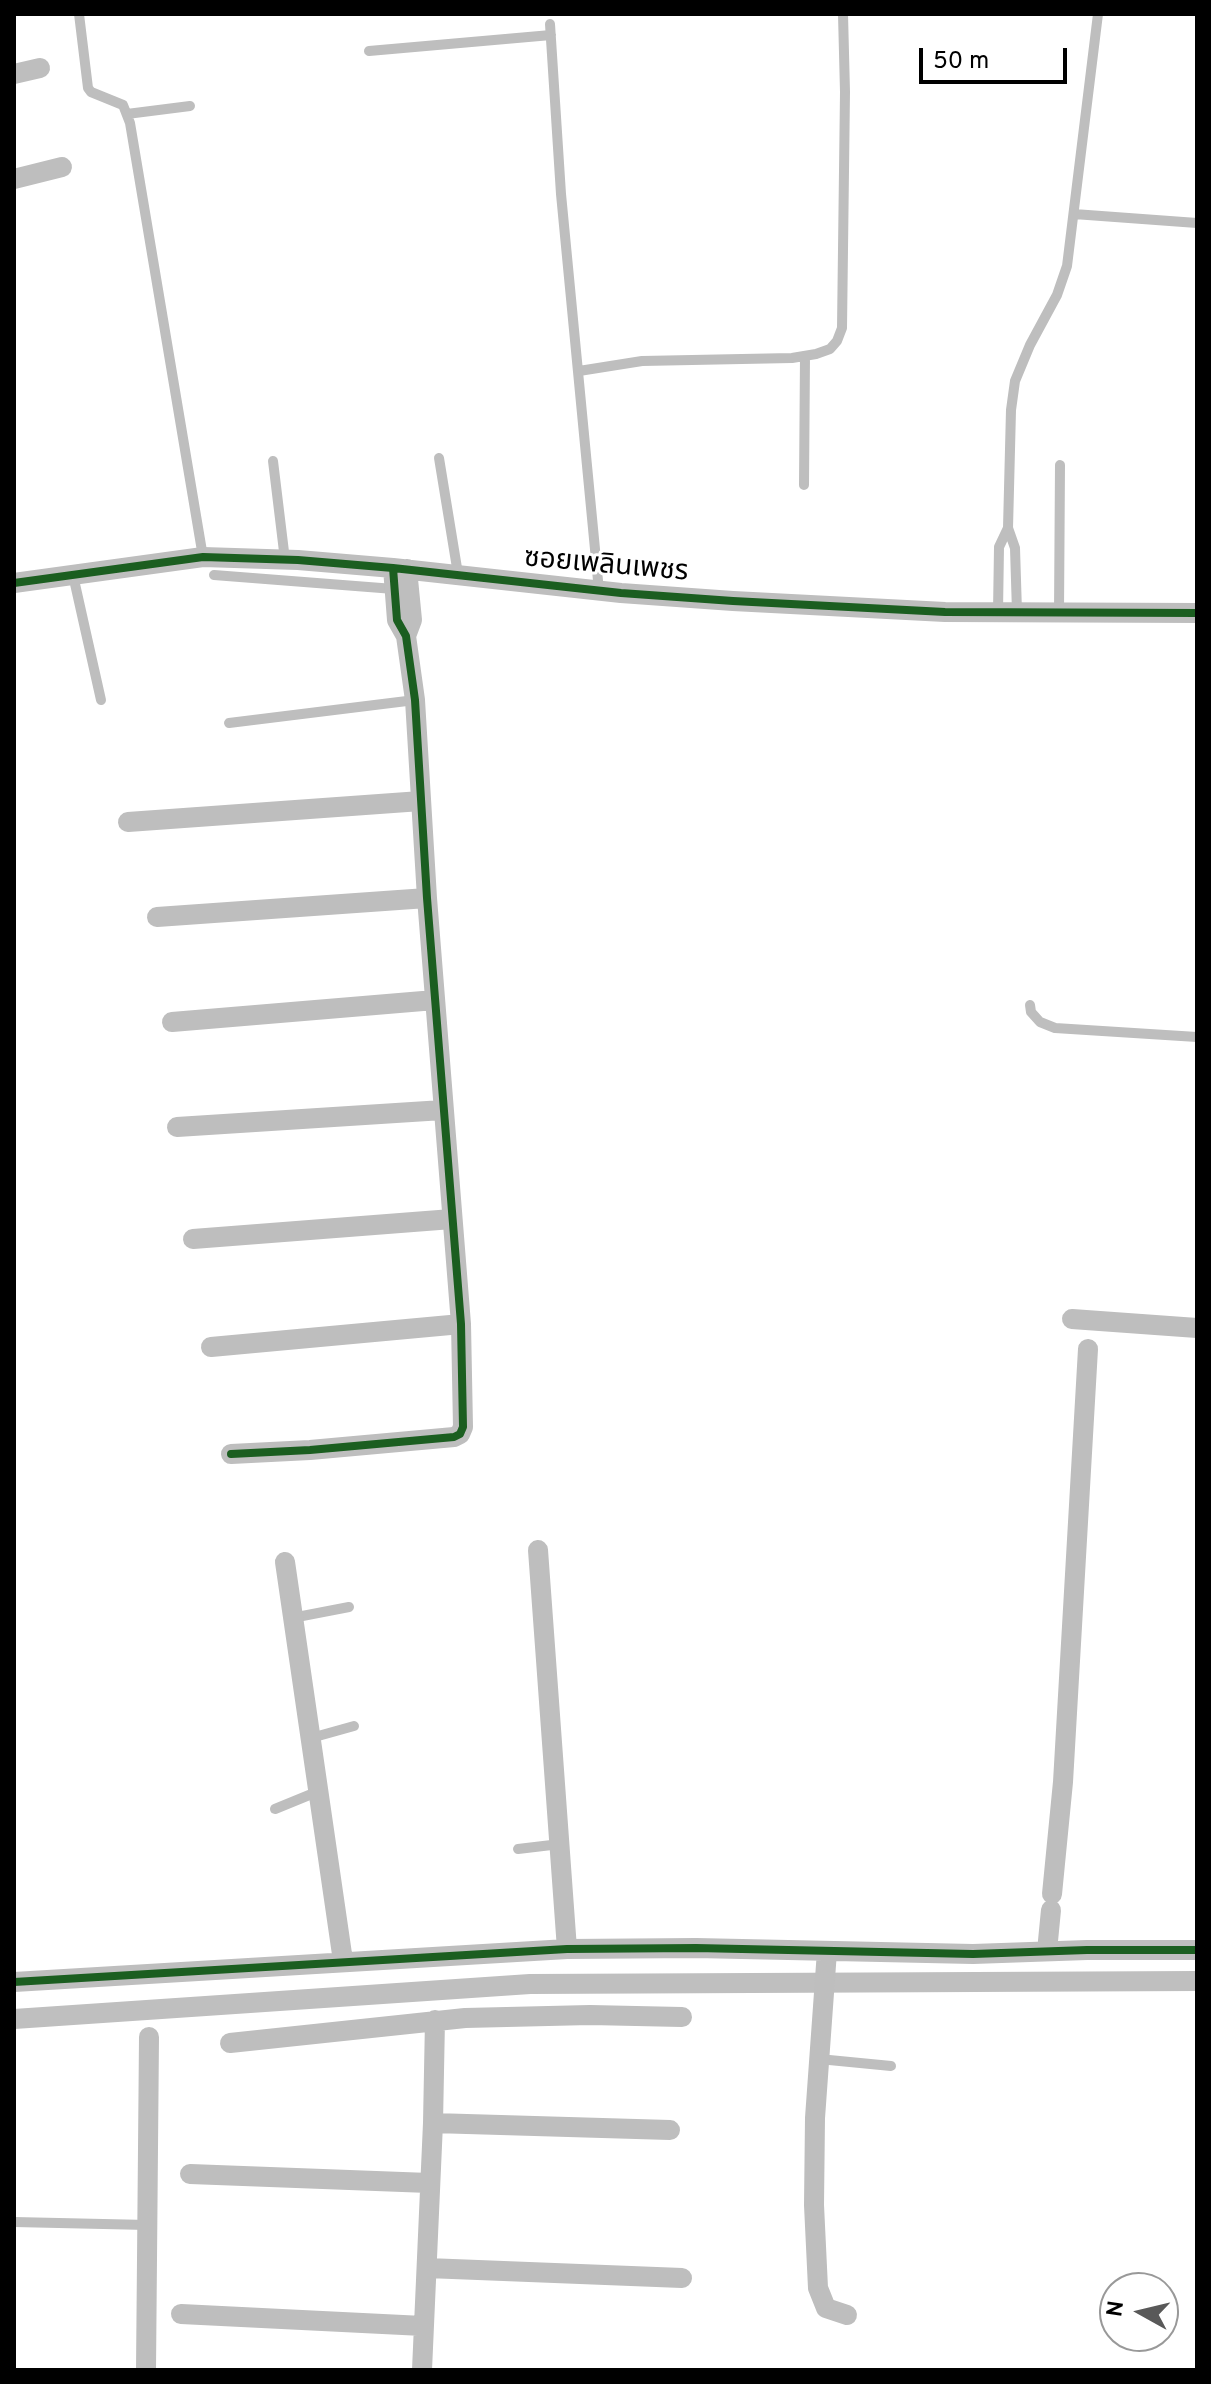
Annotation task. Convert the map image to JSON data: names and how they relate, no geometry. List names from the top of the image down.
{
  "streets": {
    "street": ["ซอยเพลินเพชร"]
  },
  "scale_bar": "50 m",
  "north": "left"
}
